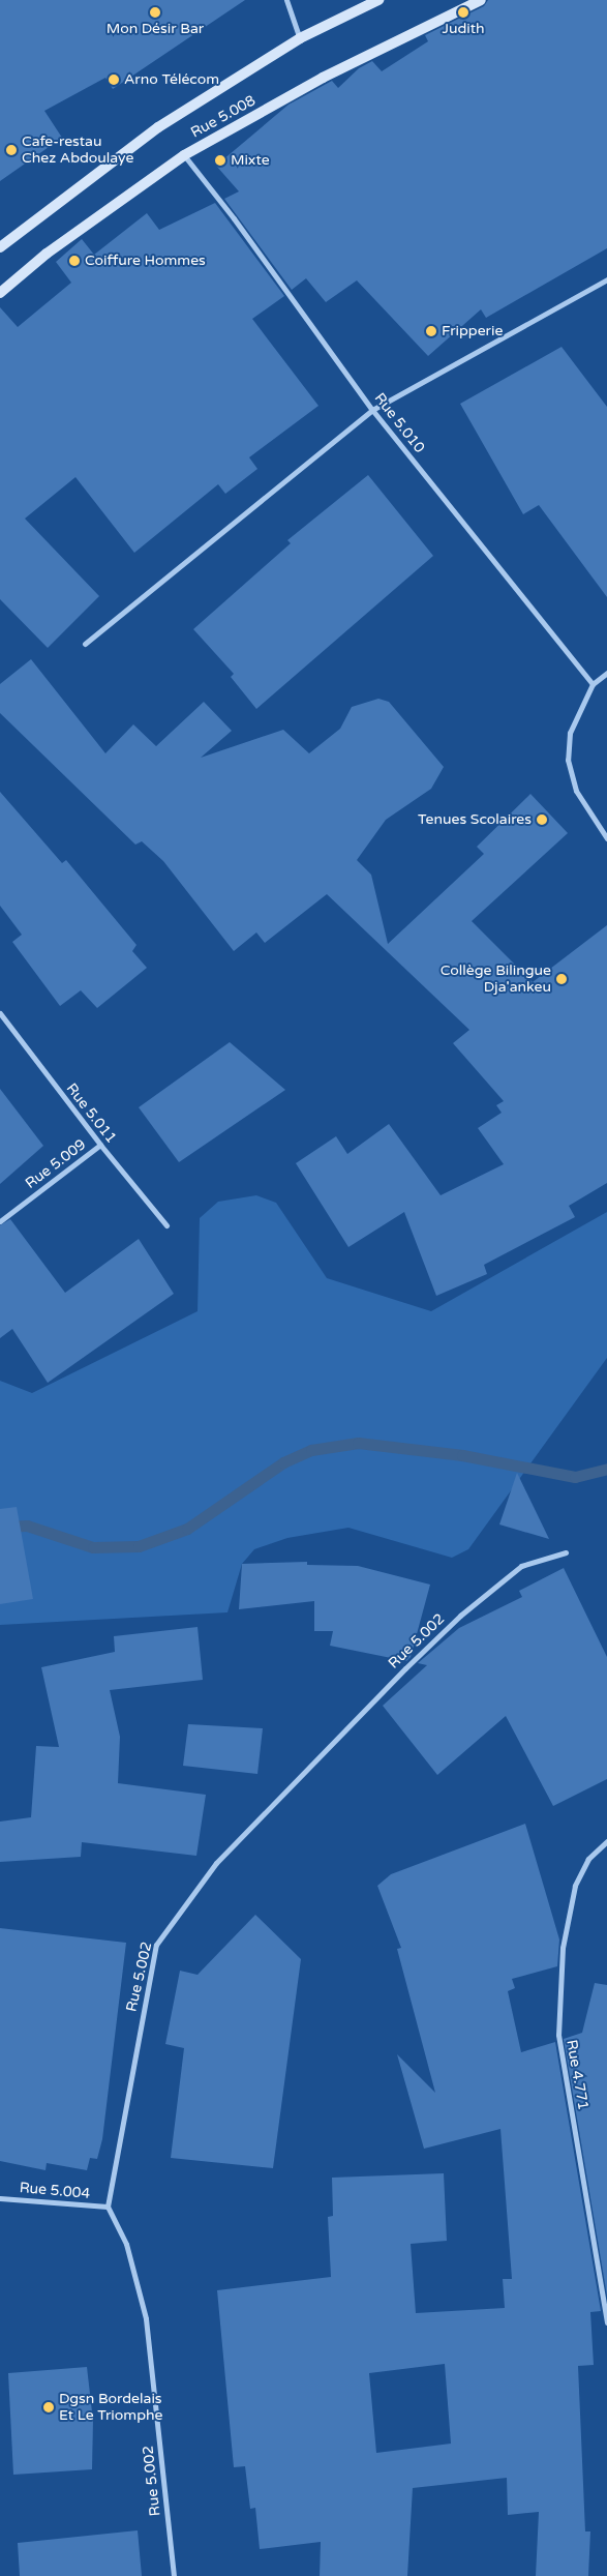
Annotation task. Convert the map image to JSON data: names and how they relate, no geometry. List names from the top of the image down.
{
  "streets": {
    "main road": ["Rue 5.008"],
    "street": [
      "Rue 5.010",
      "Rue 5.011",
      "Rue 5.009",
      "Rue 5.002",
      "Rue 4.771",
      "Rue 5.004"
    ]
  },
  "crossings": [
    ["Rue 5.008", "Rue 5.010"],
    ["Rue 5.011", "Rue 5.009"],
    ["Rue 5.002", "Rue 5.004"]
  ],
  "places": [
    "Mon Désir Bar",
    "Judith",
    "Arno Télécom",
    "Cafe-restau Chez Abdoulaye",
    "Mixte",
    "Coiffure Hommes",
    "Fripperie",
    "Tenues Scolaires",
    "Collège Bilingue Dja'ankeu",
    "Dgsn Bordelais Et Le Triomphe"
  ]
}
